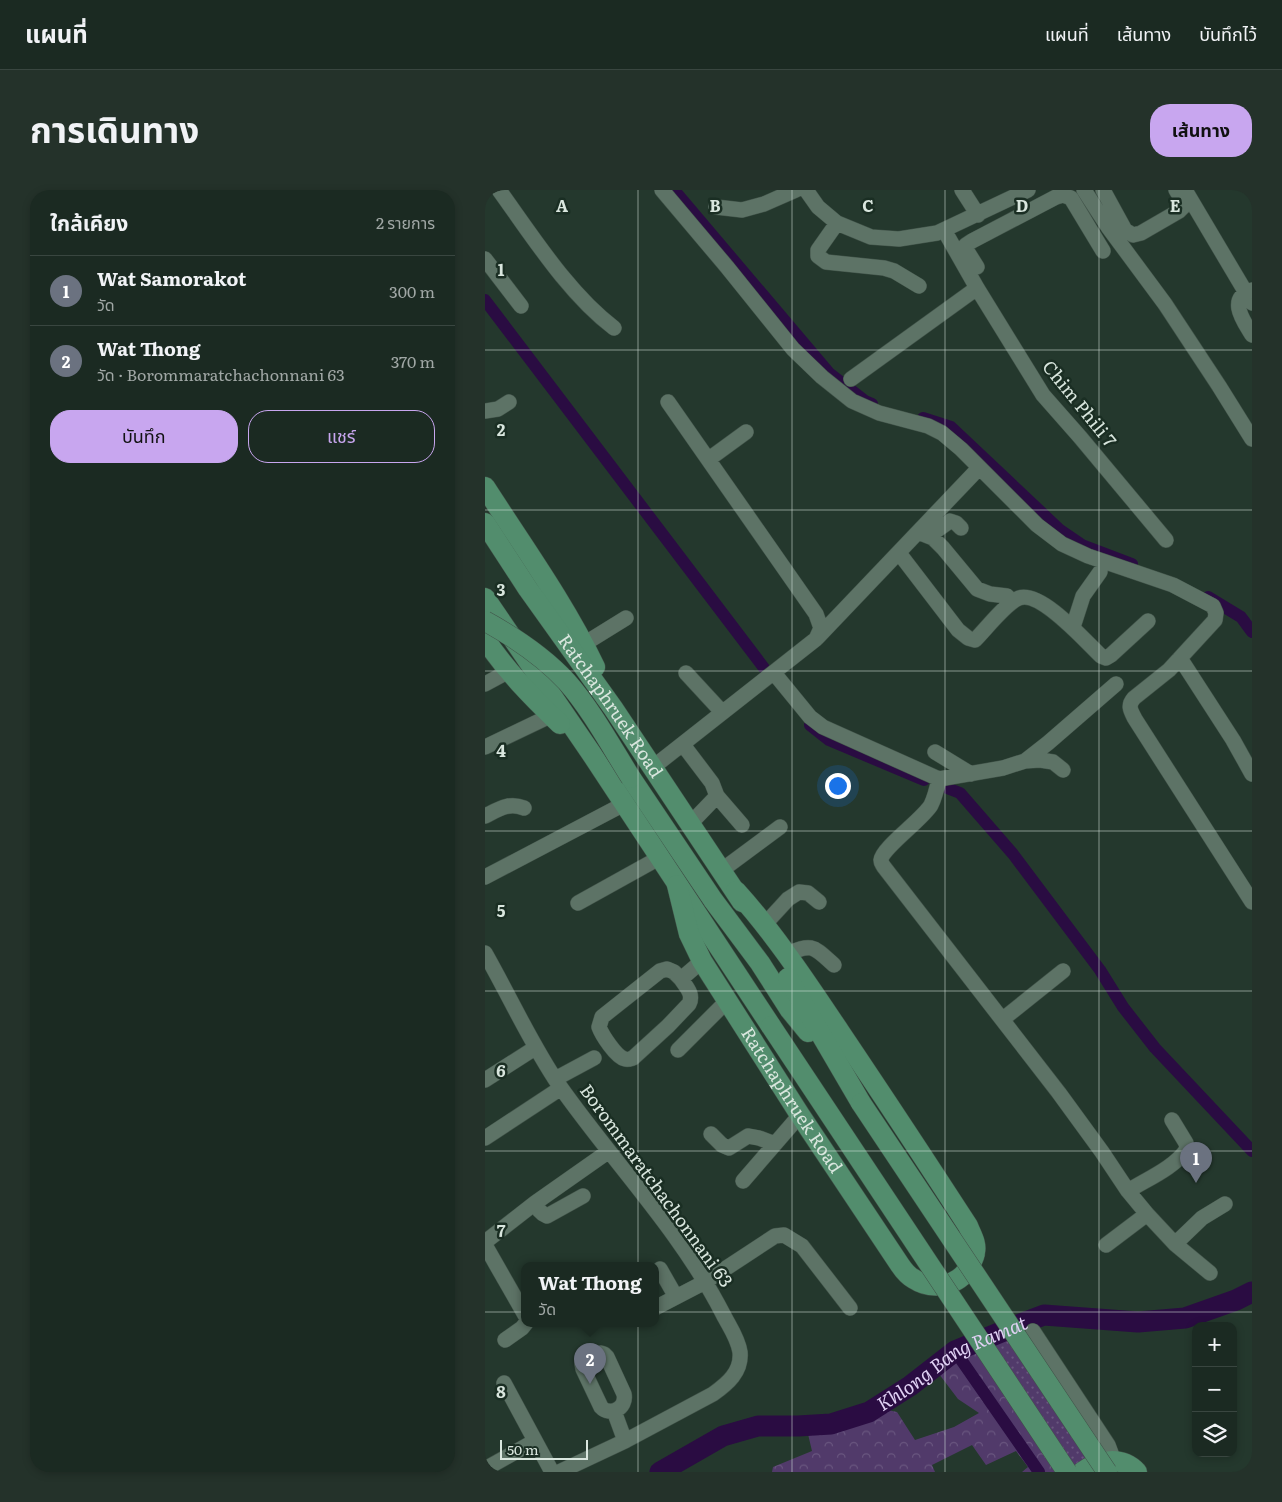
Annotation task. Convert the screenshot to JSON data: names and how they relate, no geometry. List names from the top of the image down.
{
  "streets": {
    "main road": ["Ratchaphruek Road"],
    "street": ["Chim Phili 7", "Borommaratchachonnani 63"]
  },
  "water": ["Khlong Bang Ramat"],
  "scale_bar": "50 m",
  "page": {
    "header": "แผนที่",
    "nav": ["แผนที่", "เส้นทาง", "บันทึกไว้"],
    "title": "การเดินทาง",
    "buttons": [
      "เส้นทาง",
      ["บันทึก", "แชร์"]
    ],
    "heading": ["ใกล้เคียง", "2 รายการ"],
    "list": [
      {
        "mark": "1",
        "name": "Wat Samorakot",
        "note": "วัด",
        "value": "300 m"
      },
      {
        "mark": "2",
        "name": "Wat Thong",
        "note": "วัด · Borommaratchachonnani 63",
        "value": "370 m"
      }
    ],
    "pins": ["1", "2"],
    "popup": ["Wat Thong", "วัด"],
    "map_buttons": ["+", "−"],
    "scale": "50 m"
  },
  "grid": {
    "columns": [
      "A",
      "B",
      "C",
      "D",
      "E"
    ],
    "rows": [
      "1",
      "2",
      "3",
      "4",
      "5",
      "6",
      "7",
      "8"
    ]
  }
}
